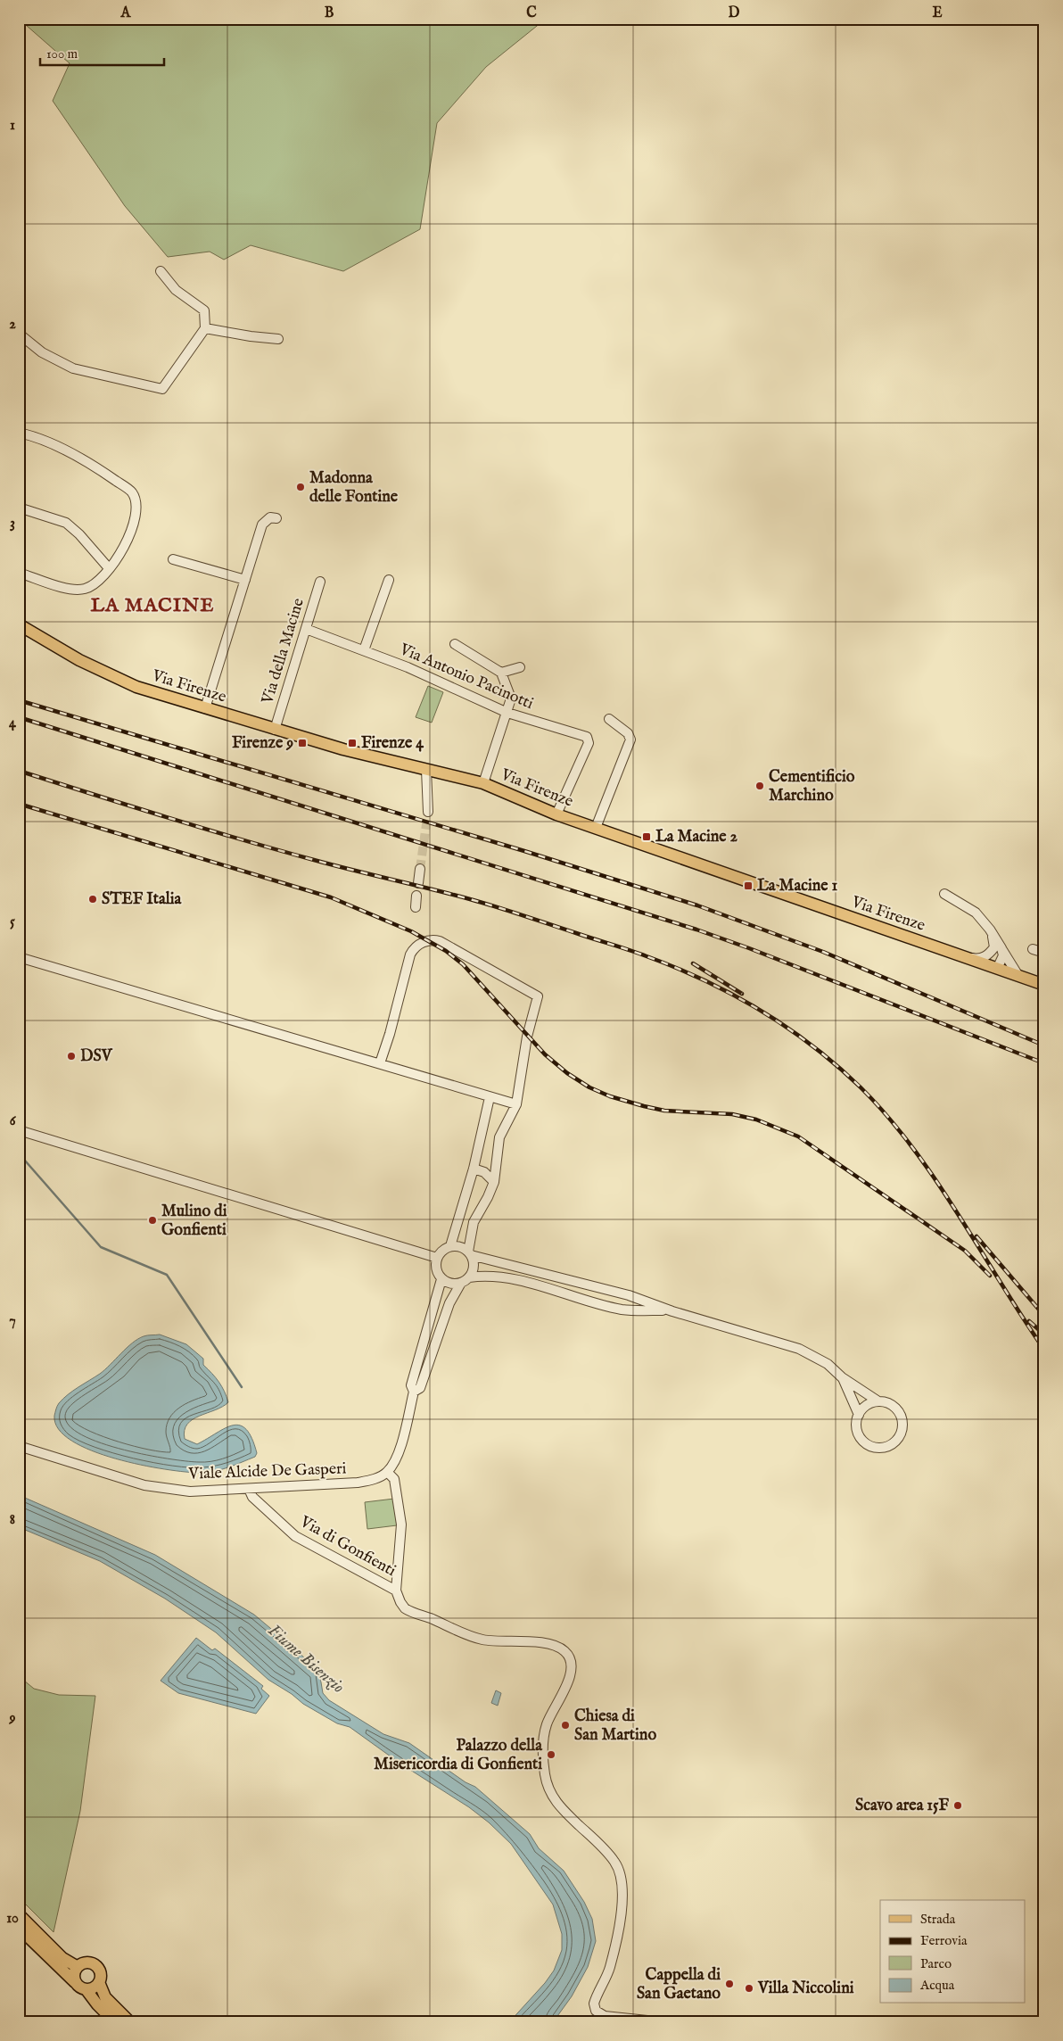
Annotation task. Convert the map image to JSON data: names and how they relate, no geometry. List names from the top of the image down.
{
  "streets": {
    "main road": ["Via Firenze"],
    "street": [
      "Via della Macine",
      "Via Antonio Pacinotti",
      "Viale Alcide De Gasperi",
      "Via di Gonfienti"
    ]
  },
  "crossings": [
    ["Via della Macine", "Via Antonio Pacinotti"],
    ["Via della Macine", "Via Firenze"],
    ["Via Antonio Pacinotti", "Via Firenze"],
    ["Viale Alcide De Gasperi", "Via di Gonfienti"]
  ],
  "districts": ["LA MACINE"],
  "water": ["Fiume Bisenzio"],
  "places": {
    "other": [
      "Madonna delle Fontine",
      "Cementificio Marchino",
      "STEF Italia",
      "DSV",
      "Mulino di Gonfienti",
      "Chiesa di San Martino",
      "Palazzo della Misericordia di Gonfienti",
      "Scavo area 15F",
      "Cappella di San Gaetano",
      "Villa Niccolini"
    ],
    "transit": [
      "Firenze 9",
      "Firenze 4",
      "La Macine 2",
      "La Macine 1"
    ]
  },
  "legend": [
    "Strada",
    "Ferrovia",
    "Parco",
    "Acqua"
  ],
  "scale_bar": "100 m",
  "grid": {
    "columns": [
      "A",
      "B",
      "C",
      "D",
      "E"
    ],
    "rows": [
      "1",
      "2",
      "3",
      "4",
      "5",
      "6",
      "7",
      "8",
      "9",
      "10"
    ]
  }
}
